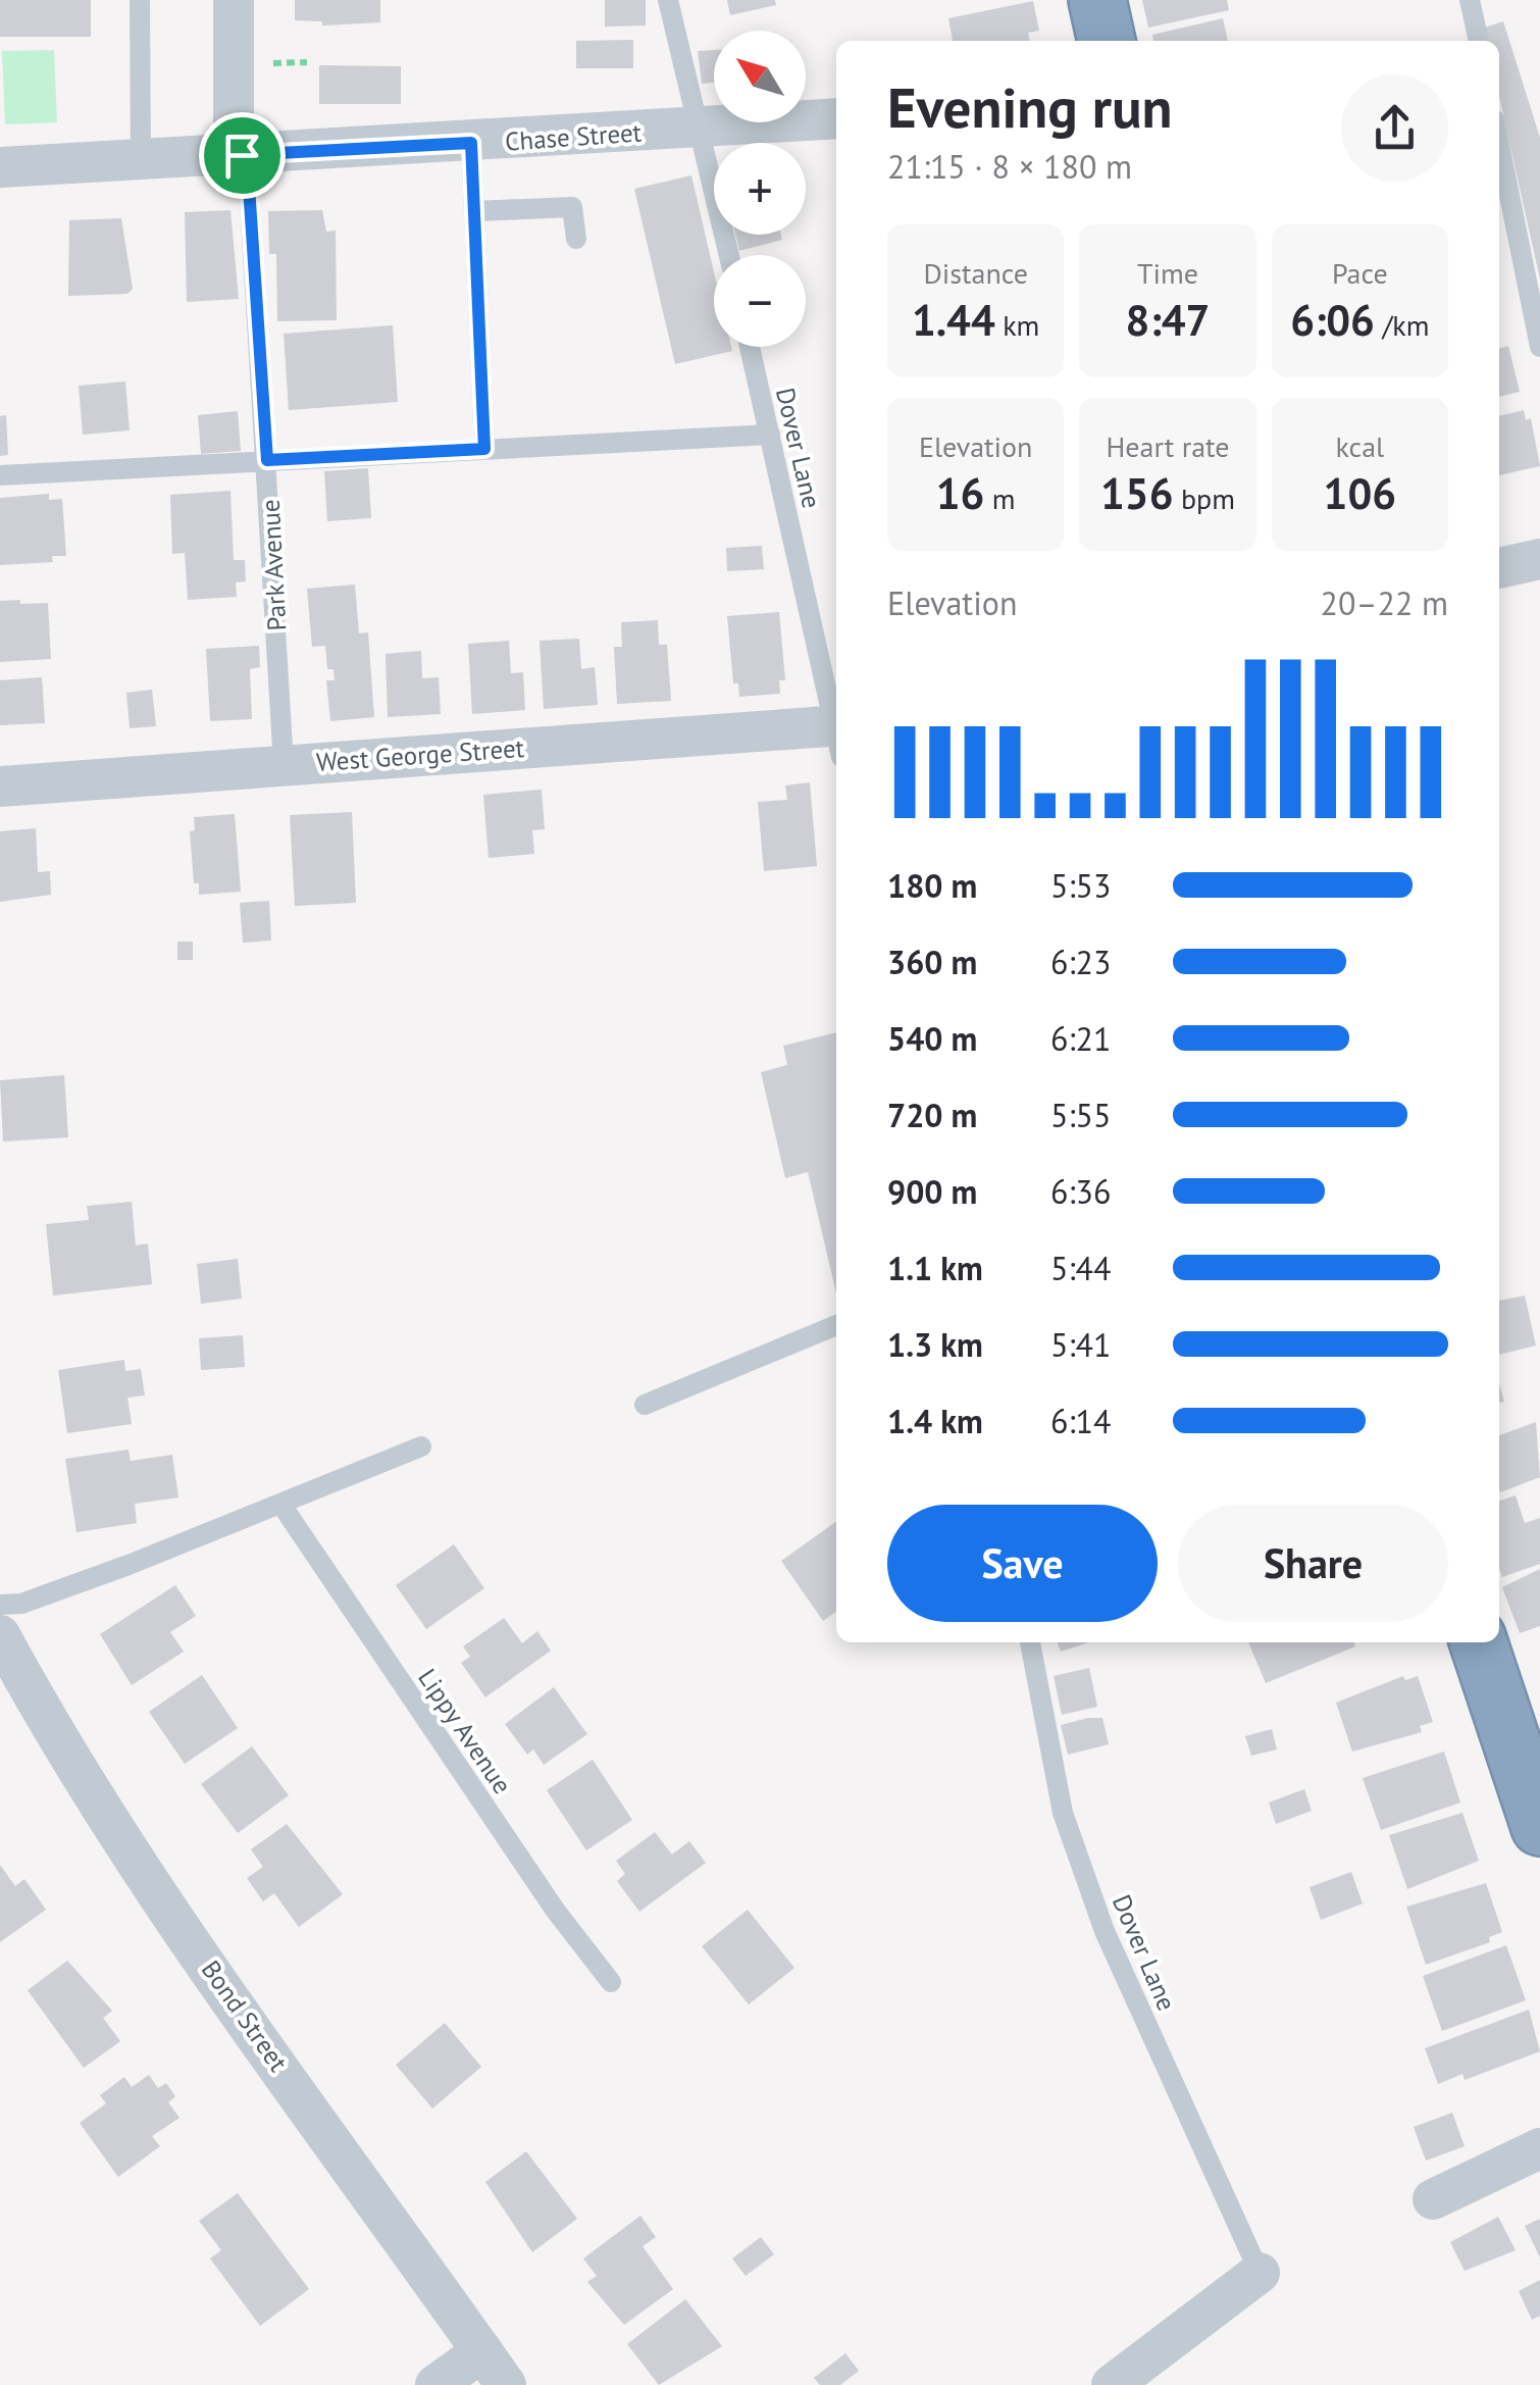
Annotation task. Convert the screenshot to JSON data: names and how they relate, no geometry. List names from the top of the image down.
{
  "streets": {
    "street": [
      "Chase Street",
      "Park Avenue",
      "West George Street",
      "Bond Street"
    ],
    "lane": ["Dover Lane", "Lippy Avenue"]
  },
  "crossings": [
    ["Chase Street", "Park Avenue"],
    ["Park Avenue", "West George Street"]
  ],
  "north": "top left",
  "page": {
    "map_buttons": ["+", "−"],
    "heading": ["Evening run", "21:15 · 8 × 180 m"],
    "stats": [
      ["Distance", "1.44 km"],
      ["Time", "8:47"],
      ["Pace", "6:06 /km"],
      ["Elevation", "16 m"],
      ["Heart rate", "156 bpm"],
      ["kcal", "106"]
    ],
    "chart": ["Elevation", "20–22 m"],
    "list": [
      {
        "name": "180 m",
        "note": "5:53"
      },
      {
        "name": "360 m",
        "note": "6:23"
      },
      {
        "name": "540 m",
        "note": "6:21"
      },
      {
        "name": "720 m",
        "note": "5:55"
      },
      {
        "name": "900 m",
        "note": "6:36"
      },
      {
        "name": "1.1 km",
        "note": "5:44"
      },
      {
        "name": "1.3 km",
        "note": "5:41"
      },
      {
        "name": "1.4 km",
        "note": "6:14"
      }
    ],
    "buttons": ["Save", "Share"]
  }
}
